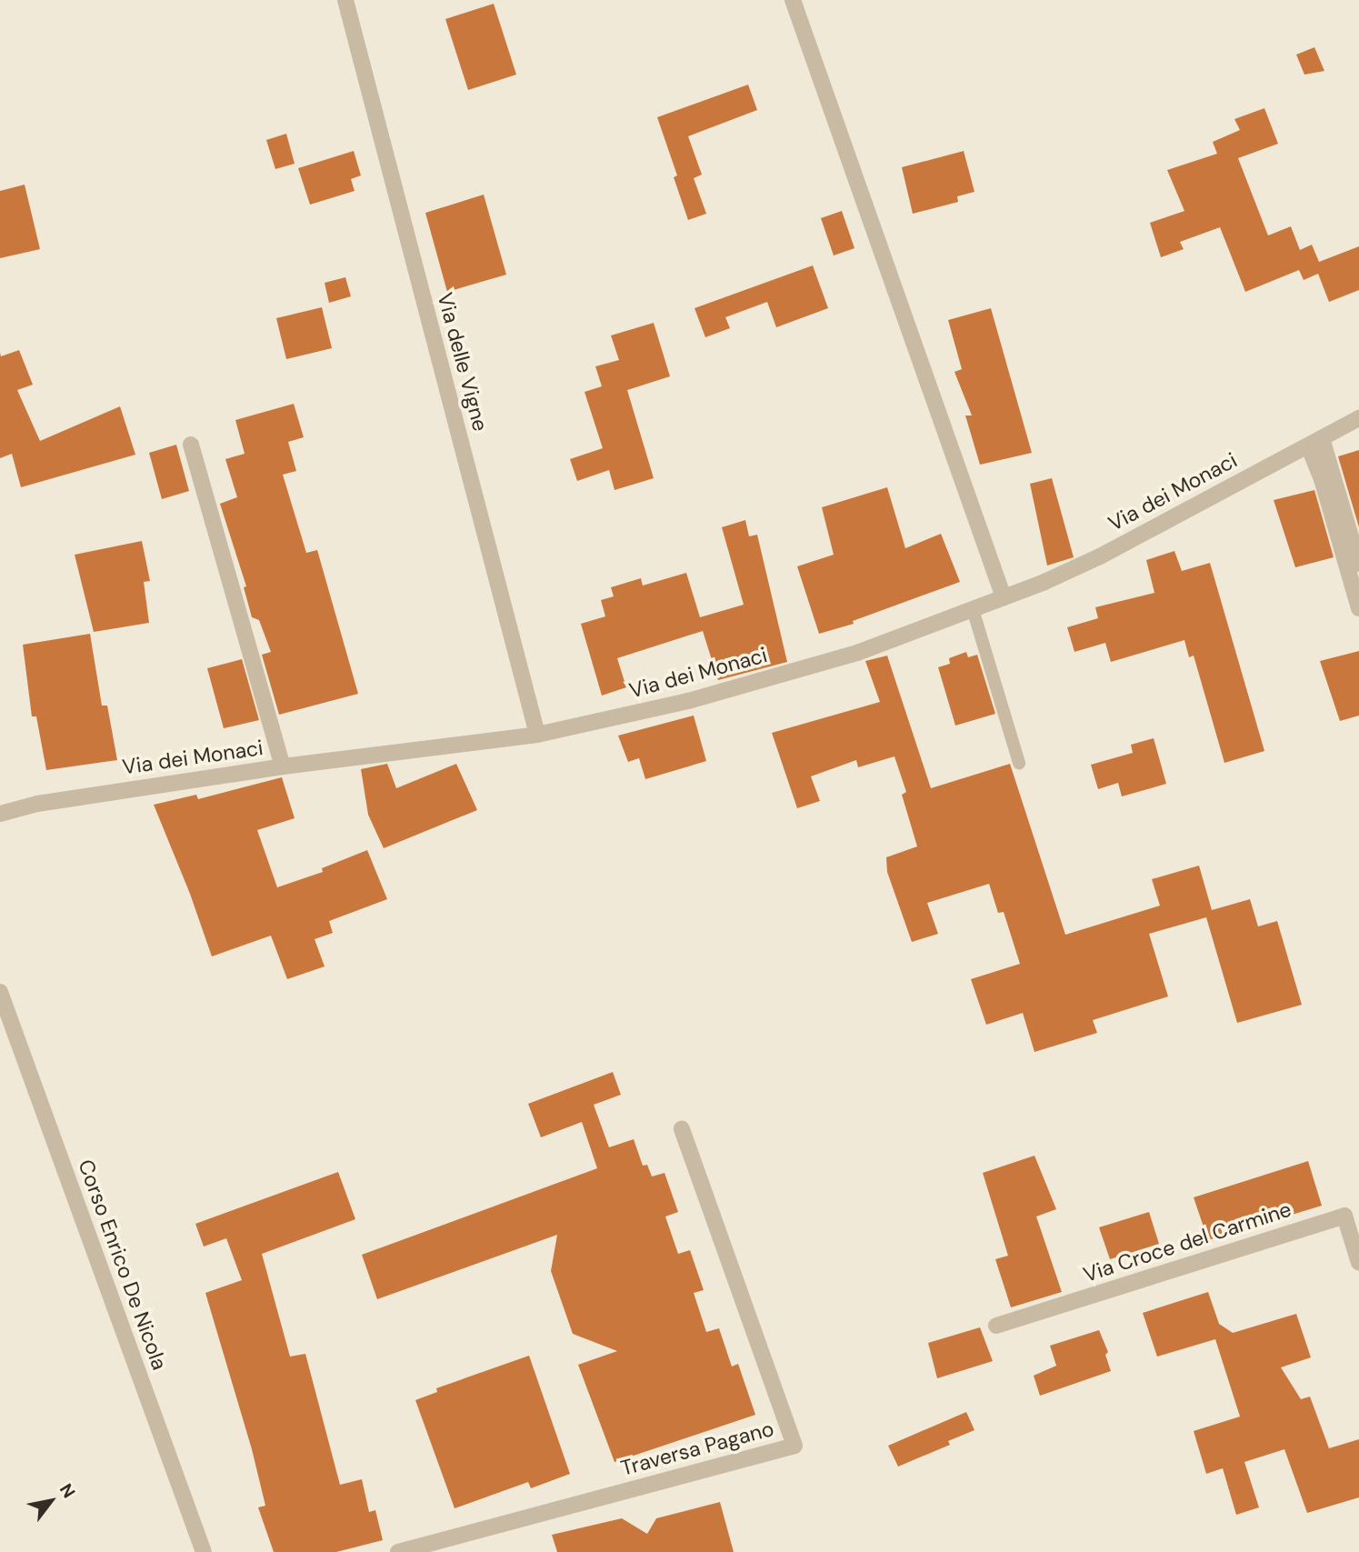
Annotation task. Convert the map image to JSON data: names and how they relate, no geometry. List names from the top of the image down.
{
  "streets": {
    "street": [
      "Via delle Vigne",
      "Via dei Monaci",
      "Via Croce del Carmine",
      "Corso Enrico De Nicola",
      "Traversa Pagano"
    ]
  },
  "crossings": [
    ["Via delle Vigne", "Via dei Monaci"]
  ],
  "north": "top right"
}
